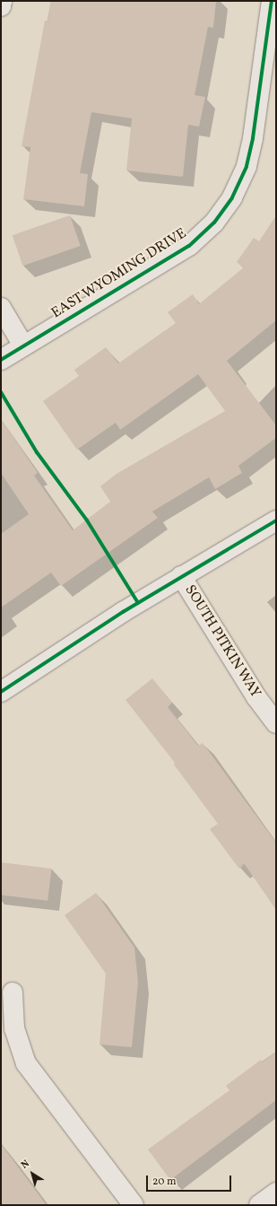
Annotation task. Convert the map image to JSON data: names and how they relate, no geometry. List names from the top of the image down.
{
  "streets": {
    "street": ["EAST WYOMING DRIVE", "SOUTH PITKIN WAY"]
  },
  "scale_bar": "20 m",
  "north": "top left"
}
